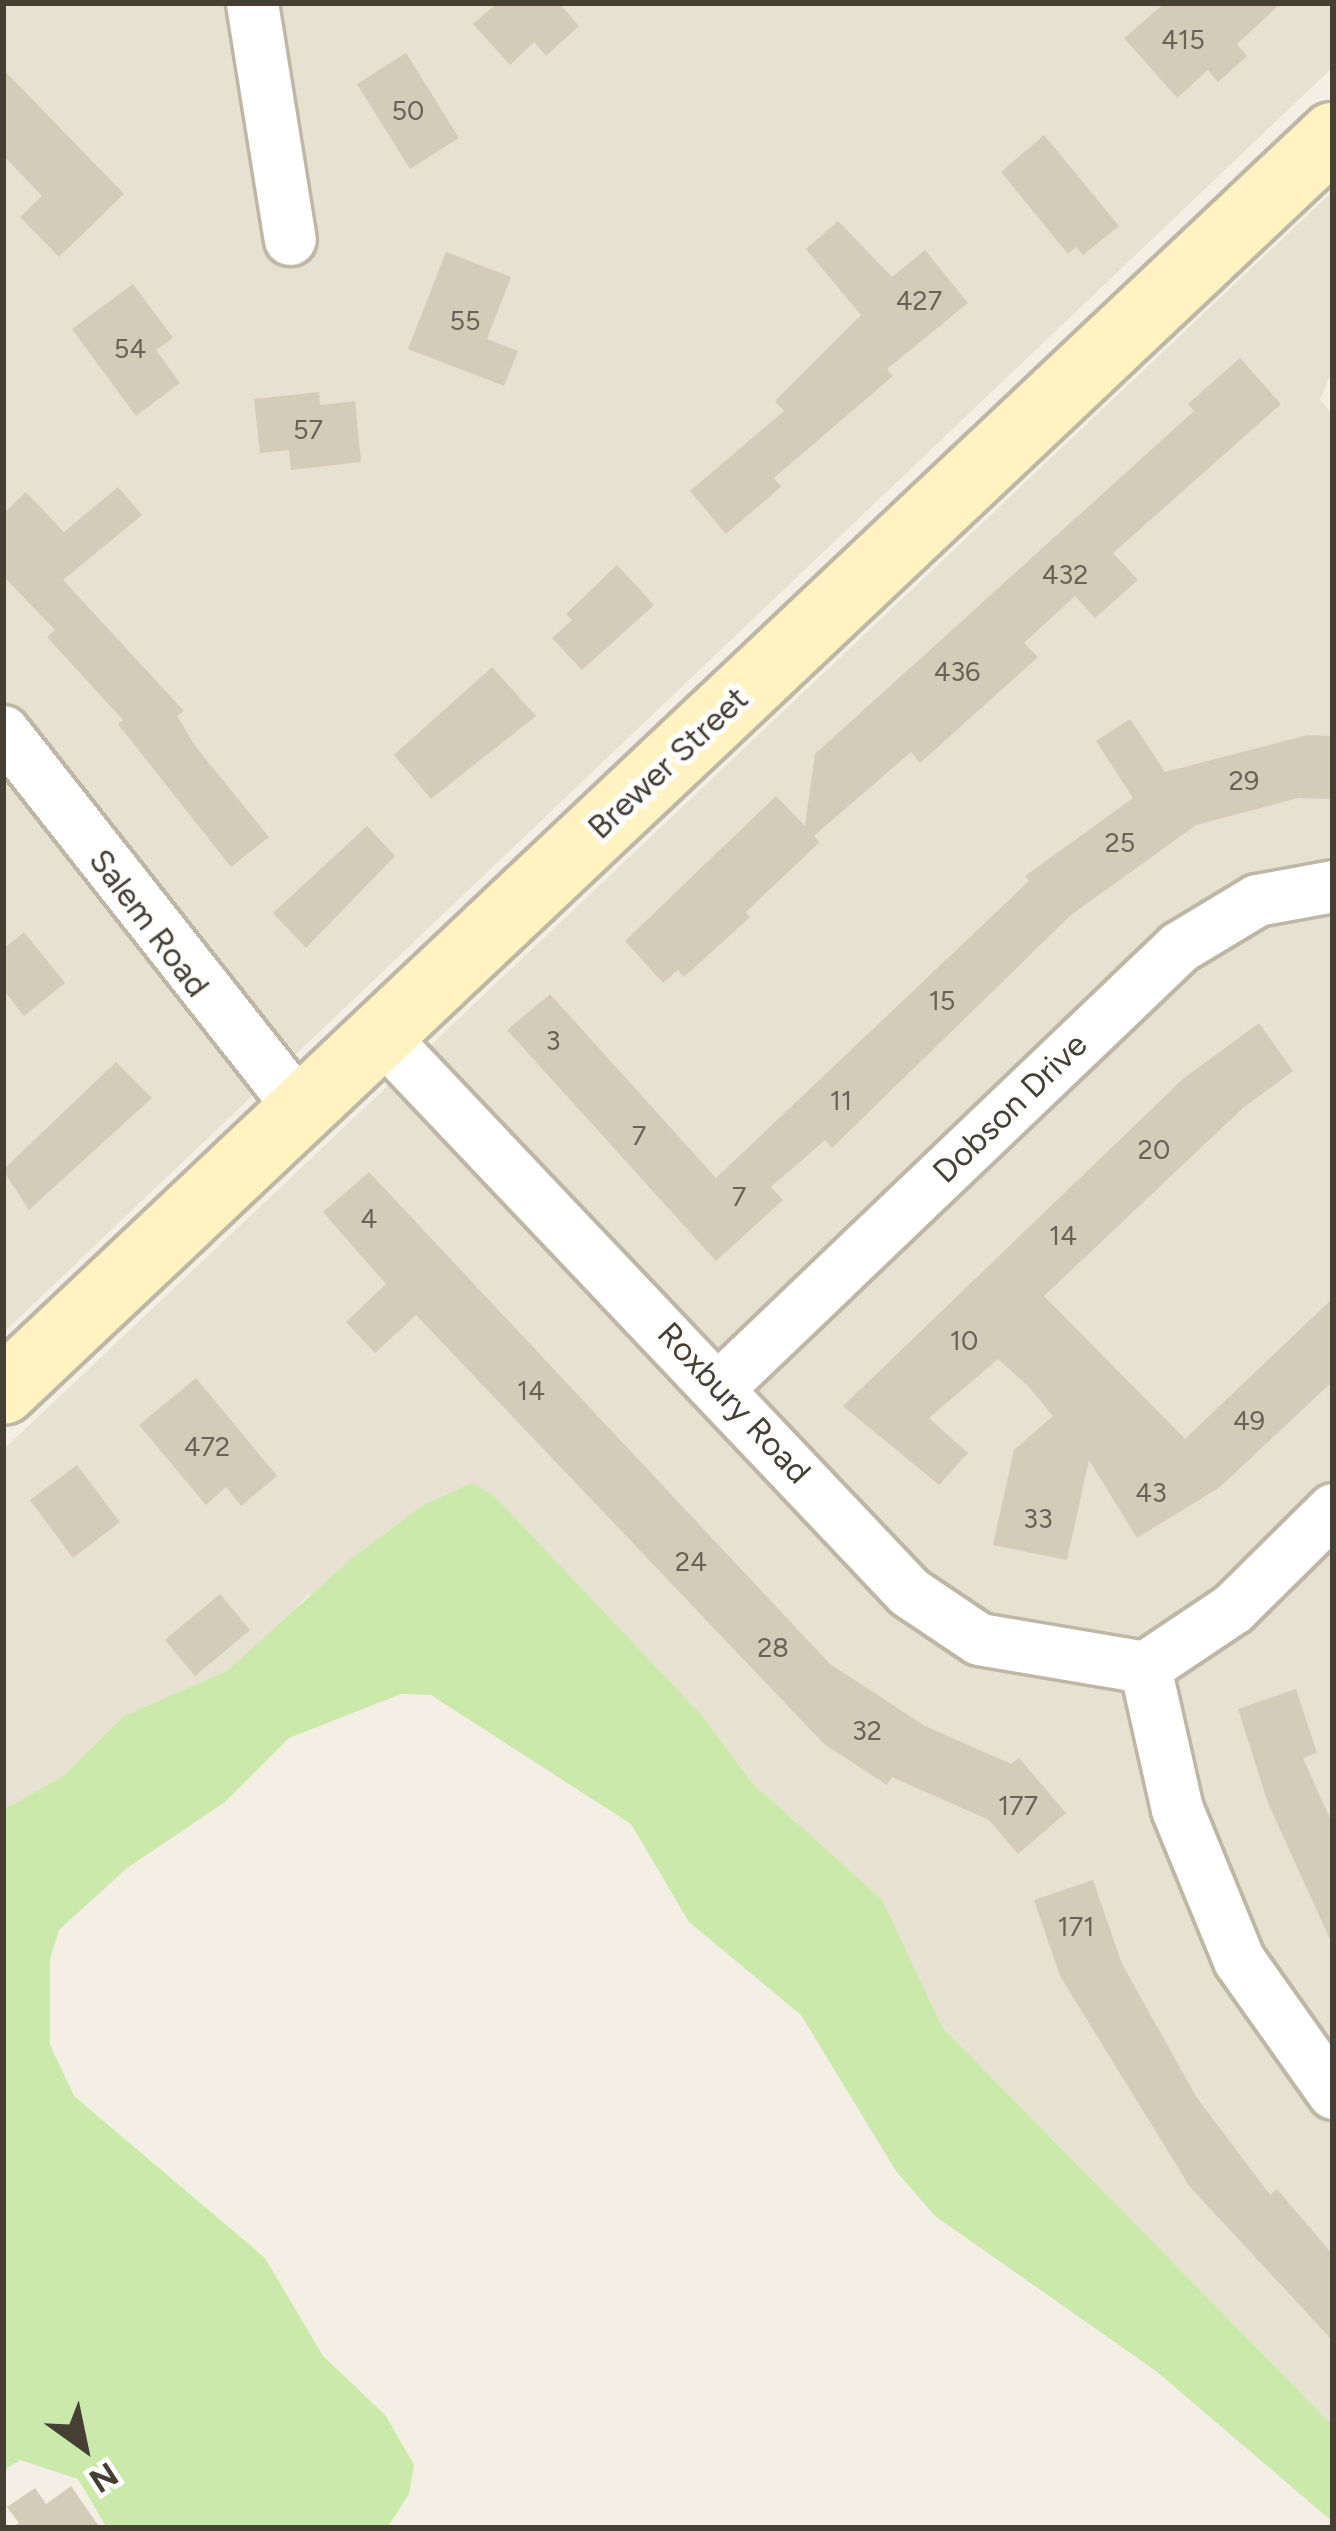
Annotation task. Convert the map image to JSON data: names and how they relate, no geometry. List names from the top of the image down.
{
  "streets": {
    "main road": ["Brewer Street"],
    "street": ["Salem Road", "Dobson Drive", "Roxbury Road"]
  },
  "crossings": [
    ["Brewer Street", "Salem Road"],
    ["Brewer Street", "Roxbury Road"],
    ["Dobson Drive", "Roxbury Road"]
  ],
  "house_numbers": [
    "415",
    "50",
    "427",
    "55",
    "54",
    "57",
    "432",
    "436",
    "29",
    "25",
    "15",
    "3",
    "11",
    "7",
    "20",
    "7",
    "4",
    "14",
    "10",
    "14",
    "49",
    "472",
    "43",
    "33",
    "24",
    "28",
    "32",
    "177",
    "171"
  ],
  "north": "bottom right"
}
